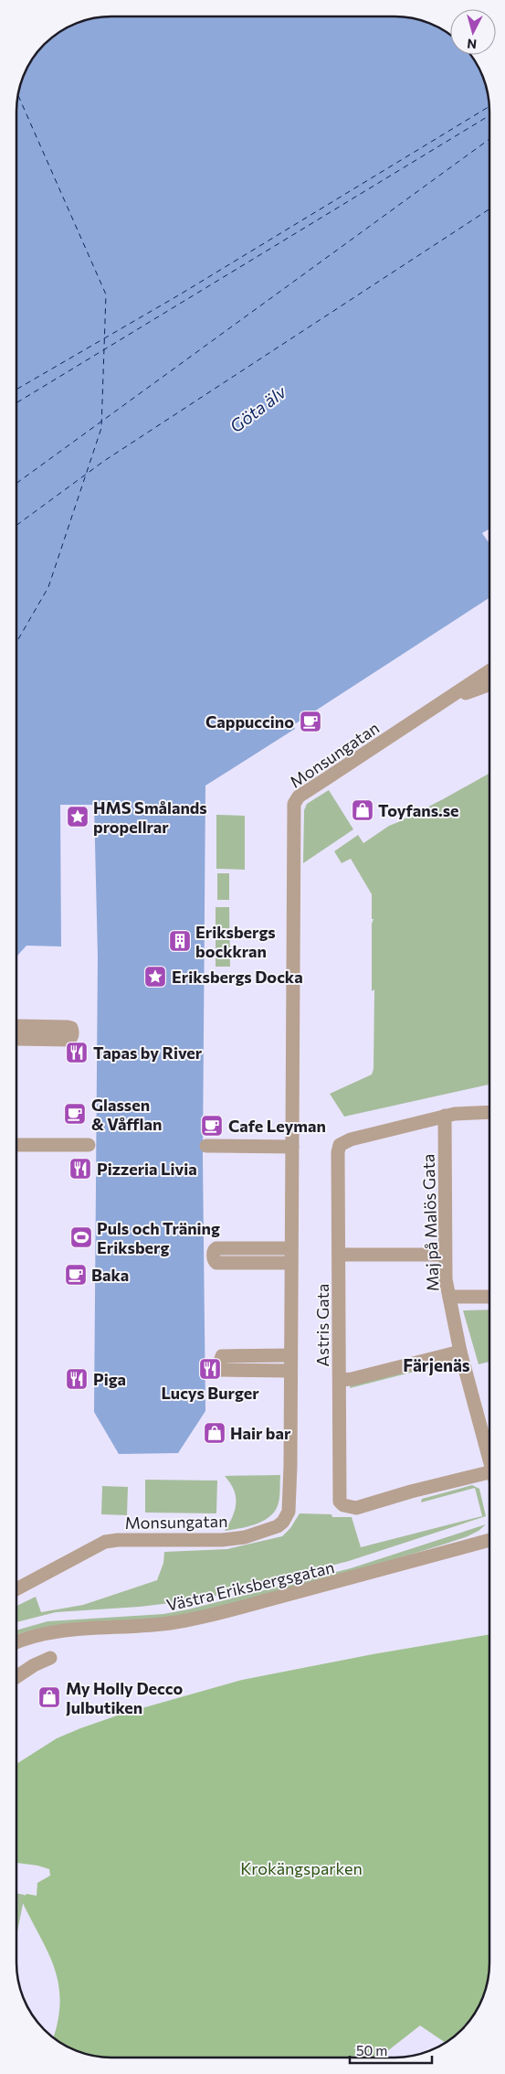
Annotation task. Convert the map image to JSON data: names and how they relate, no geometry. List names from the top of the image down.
{
  "streets": {
    "street": [
      "Monsungatan",
      "Maj på Malös Gata",
      "Astris Gata",
      "Västra Eriksbergsgatan"
    ]
  },
  "crossings": [
    ["Maj på Malös Gata", "Astris Gata"]
  ],
  "districts": ["Färjenäs"],
  "water": ["Göta älv"],
  "parks": ["Krokängsparken"],
  "places": {
    "cafe": [
      "Cappuccino",
      "Glassen & Våfflan",
      "Cafe Leyman",
      "Baka"
    ],
    "shop": ["Toyfans.se", "Hair bar", "My Holly Decco Julbutiken"],
    "place": ["HMS Smålands propellrar", "Eriksbergs Docka"],
    "building": ["Eriksbergs bockkran"],
    "restaurant": [
      "Tapas by River",
      "Pizzeria Livia",
      "Lucys Burger",
      "Piga"
    ],
    "sports": ["Puls och Träning Eriksberg"]
  },
  "scale_bar": "50 m",
  "north": "bottom"
}
